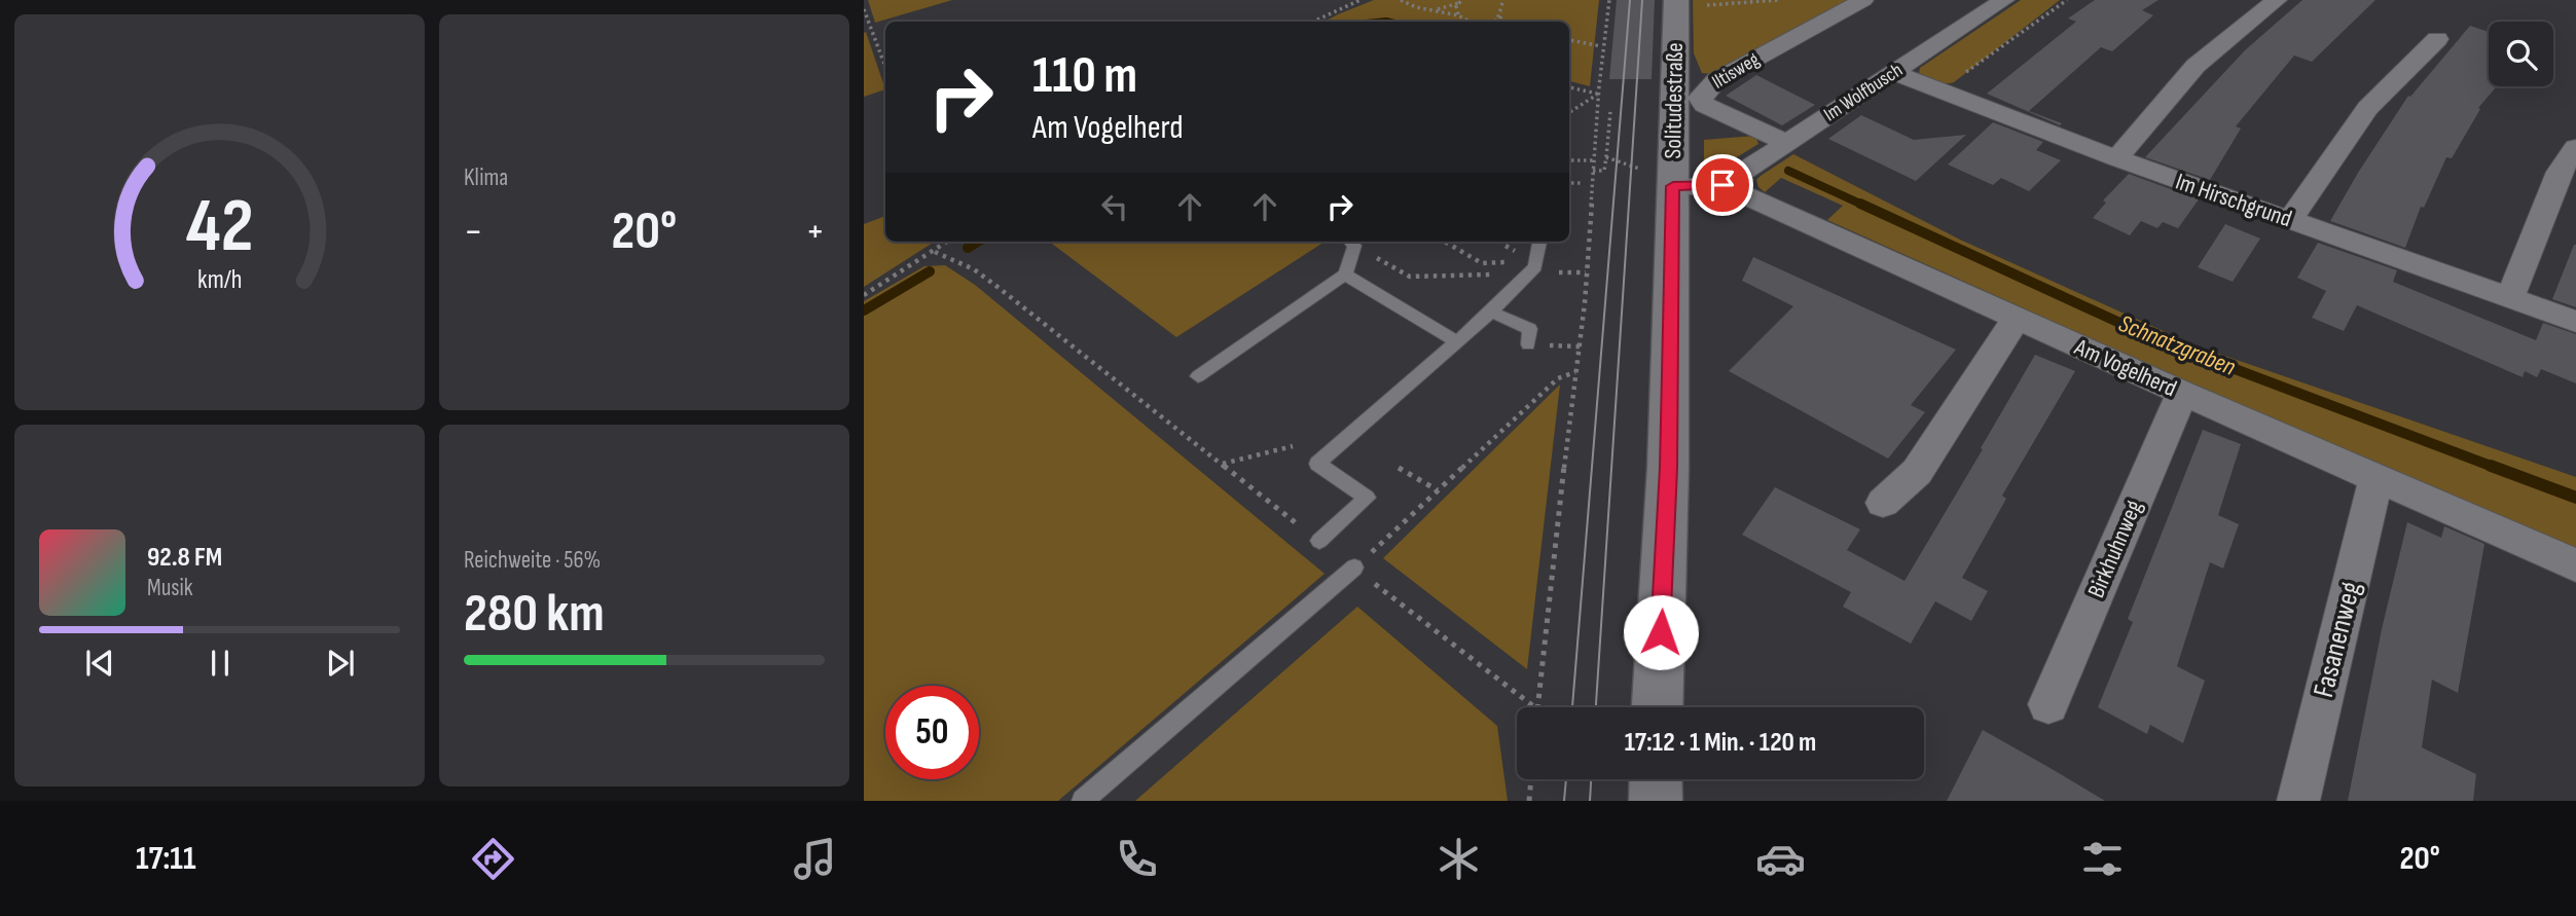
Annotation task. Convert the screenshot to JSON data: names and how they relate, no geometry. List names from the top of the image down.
{
  "streets": {
    "main road": ["Solitudestraße"],
    "street": [
      "Iltisweg",
      "Im Wolfbusch",
      "Im Hirschgrund",
      "Am Vogelherd",
      "Birkhuhnweg",
      "Fasanenweg"
    ]
  },
  "crossings": [
    ["Iltisweg", "Im Wolfbusch"],
    ["Im Wolfbusch", "Im Hirschgrund"],
    ["Im Wolfbusch", "Am Vogelherd"],
    ["Solitudestraße", "Am Vogelherd"],
    ["Am Vogelherd", "Birkhuhnweg"],
    ["Am Vogelherd", "Fasanenweg"]
  ],
  "water": ["Schnatzgraben"],
  "page": {
    "tile": [
      "Klima",
      ["Reichweite · 56%", "280 km"]
    ],
    "turn": ["110 m", "Am Vogelherd"],
    "heat": ["−", "20°", "+"],
    "song": ["92.8 FM", "Musik"],
    "limit": "50",
    "trip": "17:12 · 1 Min. · 120 m",
    "tabs": ["17:11", "20°"],
    "gauge": ["42", "km/h"]
  }
}
